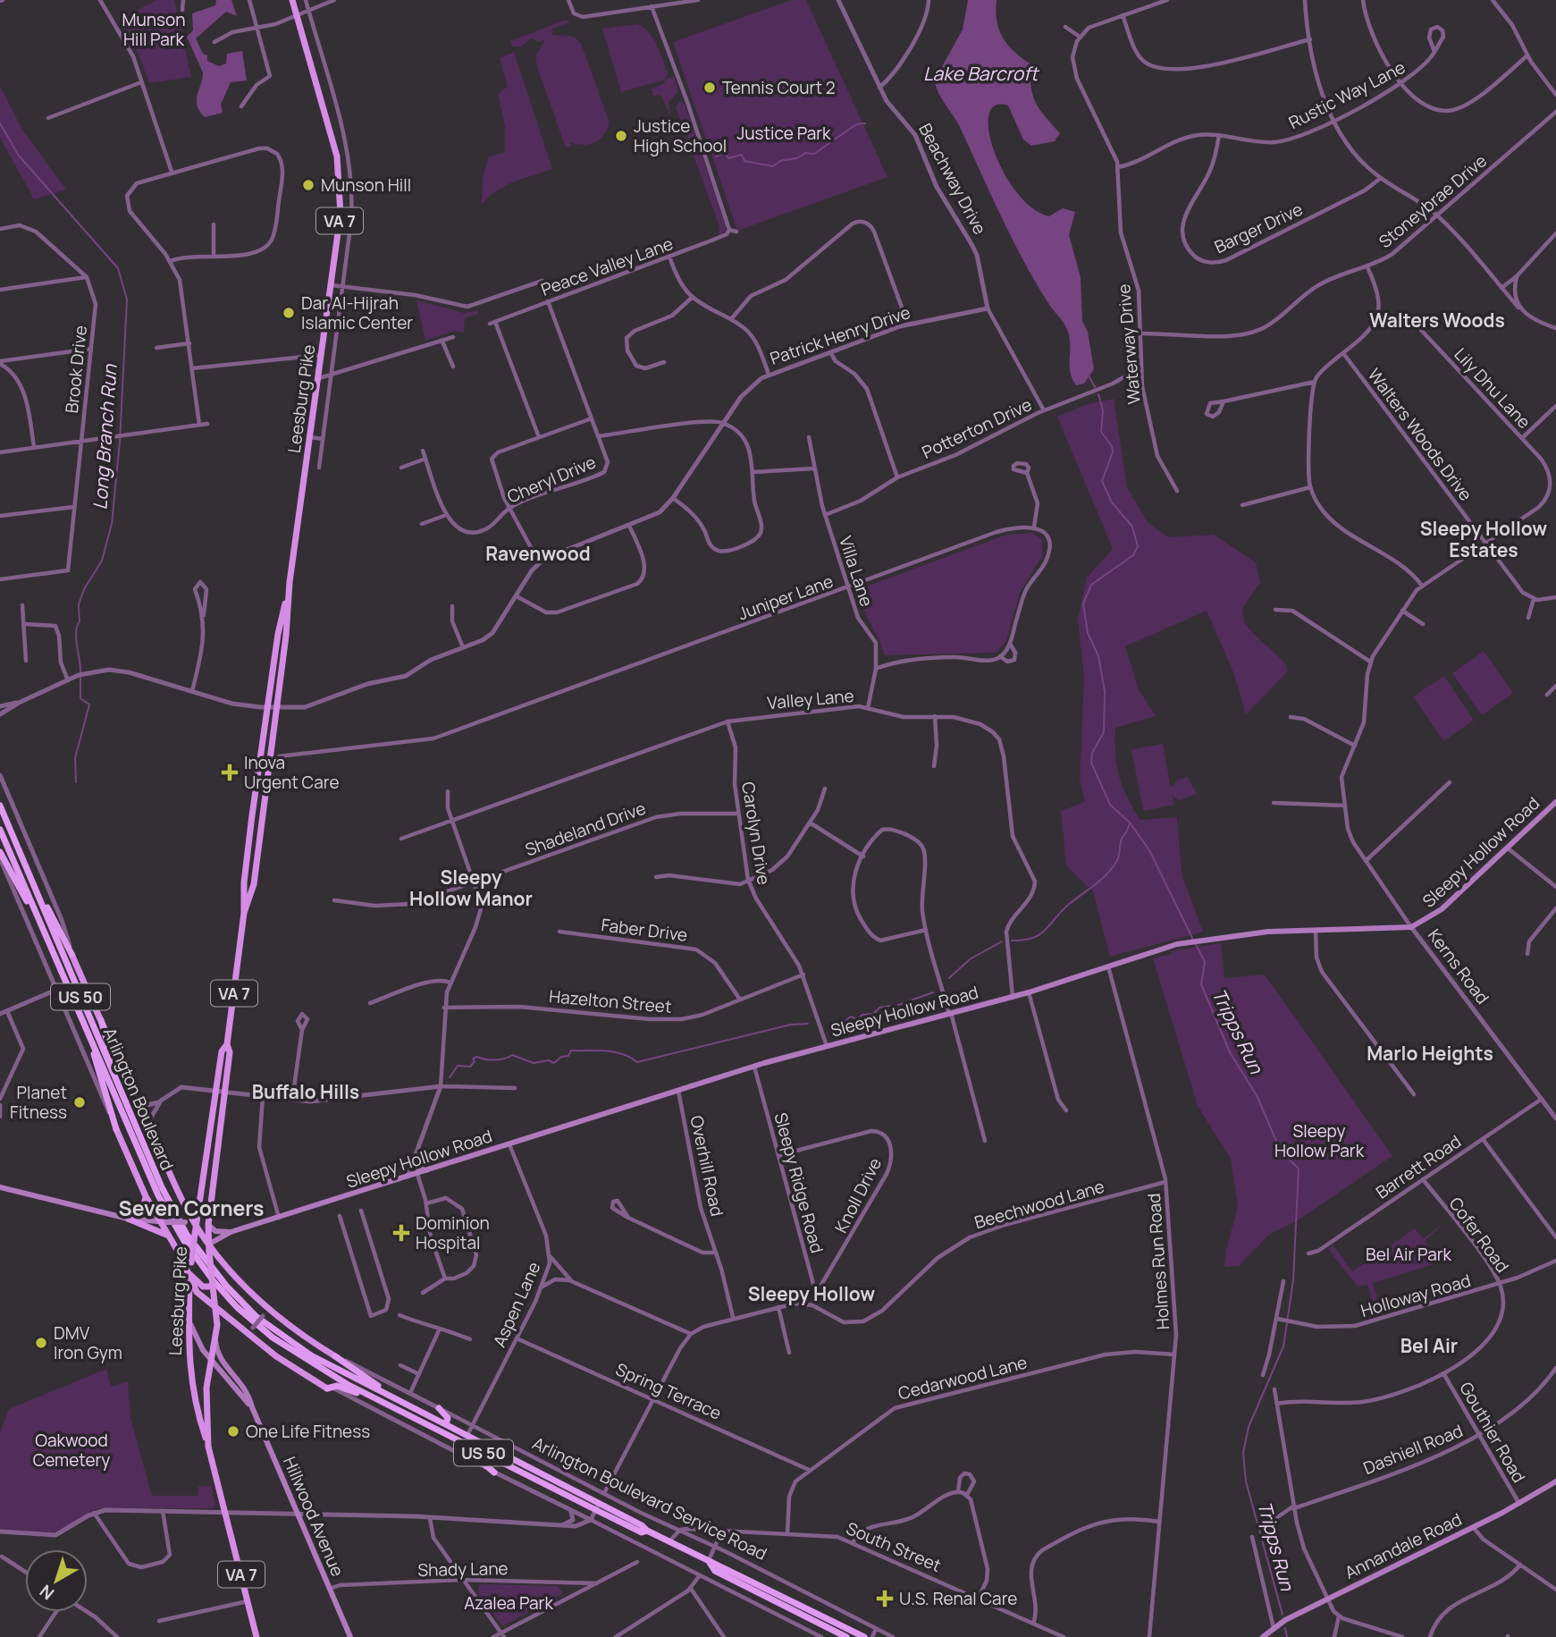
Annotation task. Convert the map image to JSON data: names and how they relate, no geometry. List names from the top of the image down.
{
  "streets": {
    "highway": ["US 50", "Arlington Boulevard"],
    "main road": [
      "VA 7",
      "Leesburg Pike",
      "Sleepy Hollow Road",
      "Arlington Boulevard Service Road",
      "Hillwood Avenue",
      "Annandale Road"
    ],
    "street": [
      "Rustic Way Lane",
      "Beachway Drive",
      "Stoneybrae Drive",
      "Barger Drive",
      "Peace Valley Lane",
      "Patrick Henry Drive",
      "Waterway Drive",
      "Brook Drive",
      "Lily Dhu Lane",
      "Potterton Drive",
      "Walters Woods Drive",
      "Cheryl Drive",
      "Villa Lane",
      "Juniper Lane",
      "Valley Lane",
      "Shadeland Drive",
      "Carolyn Drive",
      "Faber Drive",
      "Kerns Road",
      "Hazelton Street",
      "Overhill Road",
      "Barrett Road",
      "Sleepy Ridge Road",
      "Knoll Drive",
      "Beechwood Lane",
      "Cofer Road",
      "Holmes Run Road",
      "Holloway Road",
      "Aspen Lane",
      "Cedarwood Lane",
      "Spring Terrace",
      "Gouthier Road",
      "Dashiell Road",
      "South Street",
      "Shady Lane"
    ]
  },
  "crossings": [
    ["Rustic Way Lane", "Barger Drive"],
    ["Rustic Way Lane", "Waterway Drive"],
    ["Beachway Drive", "Patrick Henry Drive"],
    ["Beachway Drive", "Potterton Drive"],
    ["Stoneybrae Drive", "Waterway Drive"],
    ["VA 7", "Leesburg Pike"],
    ["VA 7", "Hillwood Avenue"],
    ["Peace Valley Lane", "Cheryl Drive"],
    ["Waterway Drive", "Potterton Drive"],
    ["Lily Dhu Lane", "Walters Woods Drive"],
    ["Lily Dhu Lane", "Kerns Road"],
    ["Leesburg Pike", "Sleepy Hollow Road"],
    ["Leesburg Pike", "Arlington Boulevard Service Road"],
    ["Leesburg Pike", "Hillwood Avenue"],
    ["Potterton Drive", "Villa Lane"],
    ["Villa Lane", "Juniper Lane"],
    ["Villa Lane", "Valley Lane"],
    ["Valley Lane", "Carolyn Drive"],
    ["Valley Lane", "Sleepy Hollow Road"],
    ["Shadeland Drive", "Carolyn Drive"],
    ["Carolyn Drive", "Sleepy Hollow Road"],
    ["Carolyn Drive", "Hazelton Street"],
    ["Sleepy Hollow Road", "Kerns Road"],
    ["Sleepy Hollow Road", "Overhill Road"],
    ["Sleepy Hollow Road", "Sleepy Ridge Road"],
    ["Sleepy Hollow Road", "Holmes Run Road"],
    ["Sleepy Hollow Road", "Aspen Lane"],
    ["Sleepy Hollow Road", "Arlington Boulevard Service Road"],
    ["Faber Drive", "Hazelton Street"],
    ["Kerns Road", "Barrett Road"],
    ["Arlington Boulevard", "Aspen Lane"],
    ["Barrett Road", "Cofer Road"],
    ["Sleepy Ridge Road", "Knoll Drive"],
    ["Beechwood Lane", "Holmes Run Road"],
    ["Cofer Road", "Holloway Road"],
    ["Cofer Road", "Gouthier Road"],
    ["Holmes Run Road", "Cedarwood Lane"],
    ["Aspen Lane", "Spring Terrace"],
    ["Aspen Lane", "Arlington Boulevard Service Road"],
    ["Cedarwood Lane", "Spring Terrace"],
    ["Cedarwood Lane", "South Street"],
    ["Gouthier Road", "Dashiell Road"],
    ["Gouthier Road", "Annandale Road"],
    ["Arlington Boulevard Service Road", "South Street"],
    ["Hillwood Avenue", "Shady Lane"]
  ],
  "districts": [
    "Walters Woods",
    "Sleepy Hollow Estates",
    "Ravenwood",
    "Sleepy Hollow Manor",
    "Marlo Heights",
    "Buffalo Hills",
    "Seven Corners",
    "Sleepy Hollow",
    "Bel Air"
  ],
  "water": ["Lake Barcroft", "Long Branch Run", "Tripps Run"],
  "parks": [
    "Munson Hill Park",
    "Justice Park",
    "Sleepy Hollow Park",
    "Bel Air Park",
    "Oakwood Cemetery",
    "Azalea Park"
  ],
  "places": {
    "other": [
      "Tennis Court 2",
      "Justice High School",
      "Munson Hill",
      "Dar Al-Hijrah Islamic Center",
      "Planet Fitness",
      "DMV Iron Gym",
      "One Life Fitness"
    ],
    "health": ["Inova Urgent Care", "Dominion Hospital", "U.S. Renal Care"]
  },
  "north": "bottom left"
}
